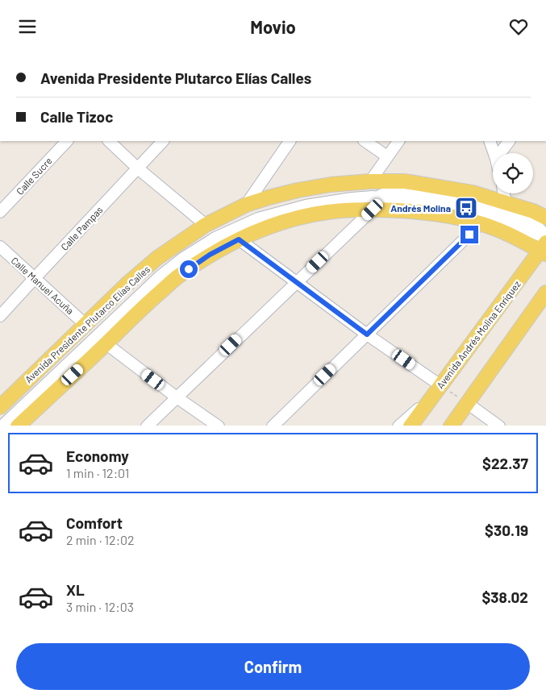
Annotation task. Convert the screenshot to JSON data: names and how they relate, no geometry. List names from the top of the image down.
{
  "streets": {
    "main road": ["Avenida Presidente Plutarco Elías Calles", "Avenida Andrés Molina Enríquez"],
    "street": ["Calle Sucre", "Calle Pampas", "Calle Manuel Acuña"]
  },
  "crossings": [
    ["Calle Pampas", "Calle Manuel Acuña"],
    ["Calle Manuel Acuña", "Avenida Presidente Plutarco Elías Calles"]
  ],
  "places": {
    "bus stop": ["Andrés Molina"]
  },
  "page": {
    "header": "Movio",
    "banner": ["Avenida Presidente Plutarco Elías Calles", "Calle Tizoc"],
    "list": [
      {
        "name": "Economy",
        "note": "1 min · 12:01",
        "value": "$22.37"
      },
      {
        "name": "Comfort",
        "note": "2 min · 12:02",
        "value": "$30.19"
      },
      {
        "name": "XL",
        "note": "3 min · 12:03",
        "value": "$38.02"
      }
    ],
    "buttons": "Confirm"
  }
}
